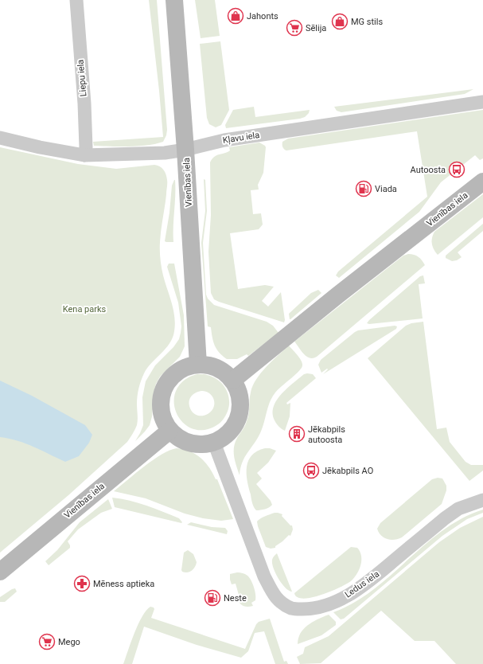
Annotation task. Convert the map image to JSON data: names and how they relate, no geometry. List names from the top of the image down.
{
  "streets": {
    "main road": ["Vienības iela"],
    "street": ["Liepu iela", "Kļavu iela", "Ledus iela"]
  },
  "crossings": [
    ["Liepu iela", "Kļavu iela"],
    ["Kļavu iela", "Vienības iela"],
    ["Vienības iela", "Ledus iela"]
  ],
  "parks": ["Kena parks"],
  "places": {
    "shop": ["Jahonts", "MG stils"],
    "supermarket": ["Sēlija", "Mego"],
    "bus stop": ["Autoosta", "Jēkabpils AO"],
    "fuel station": ["Viada", "Neste"],
    "building": ["Jēkabpils autoosta"],
    "pharmacy": ["Mēness aptieka"]
  }
}
